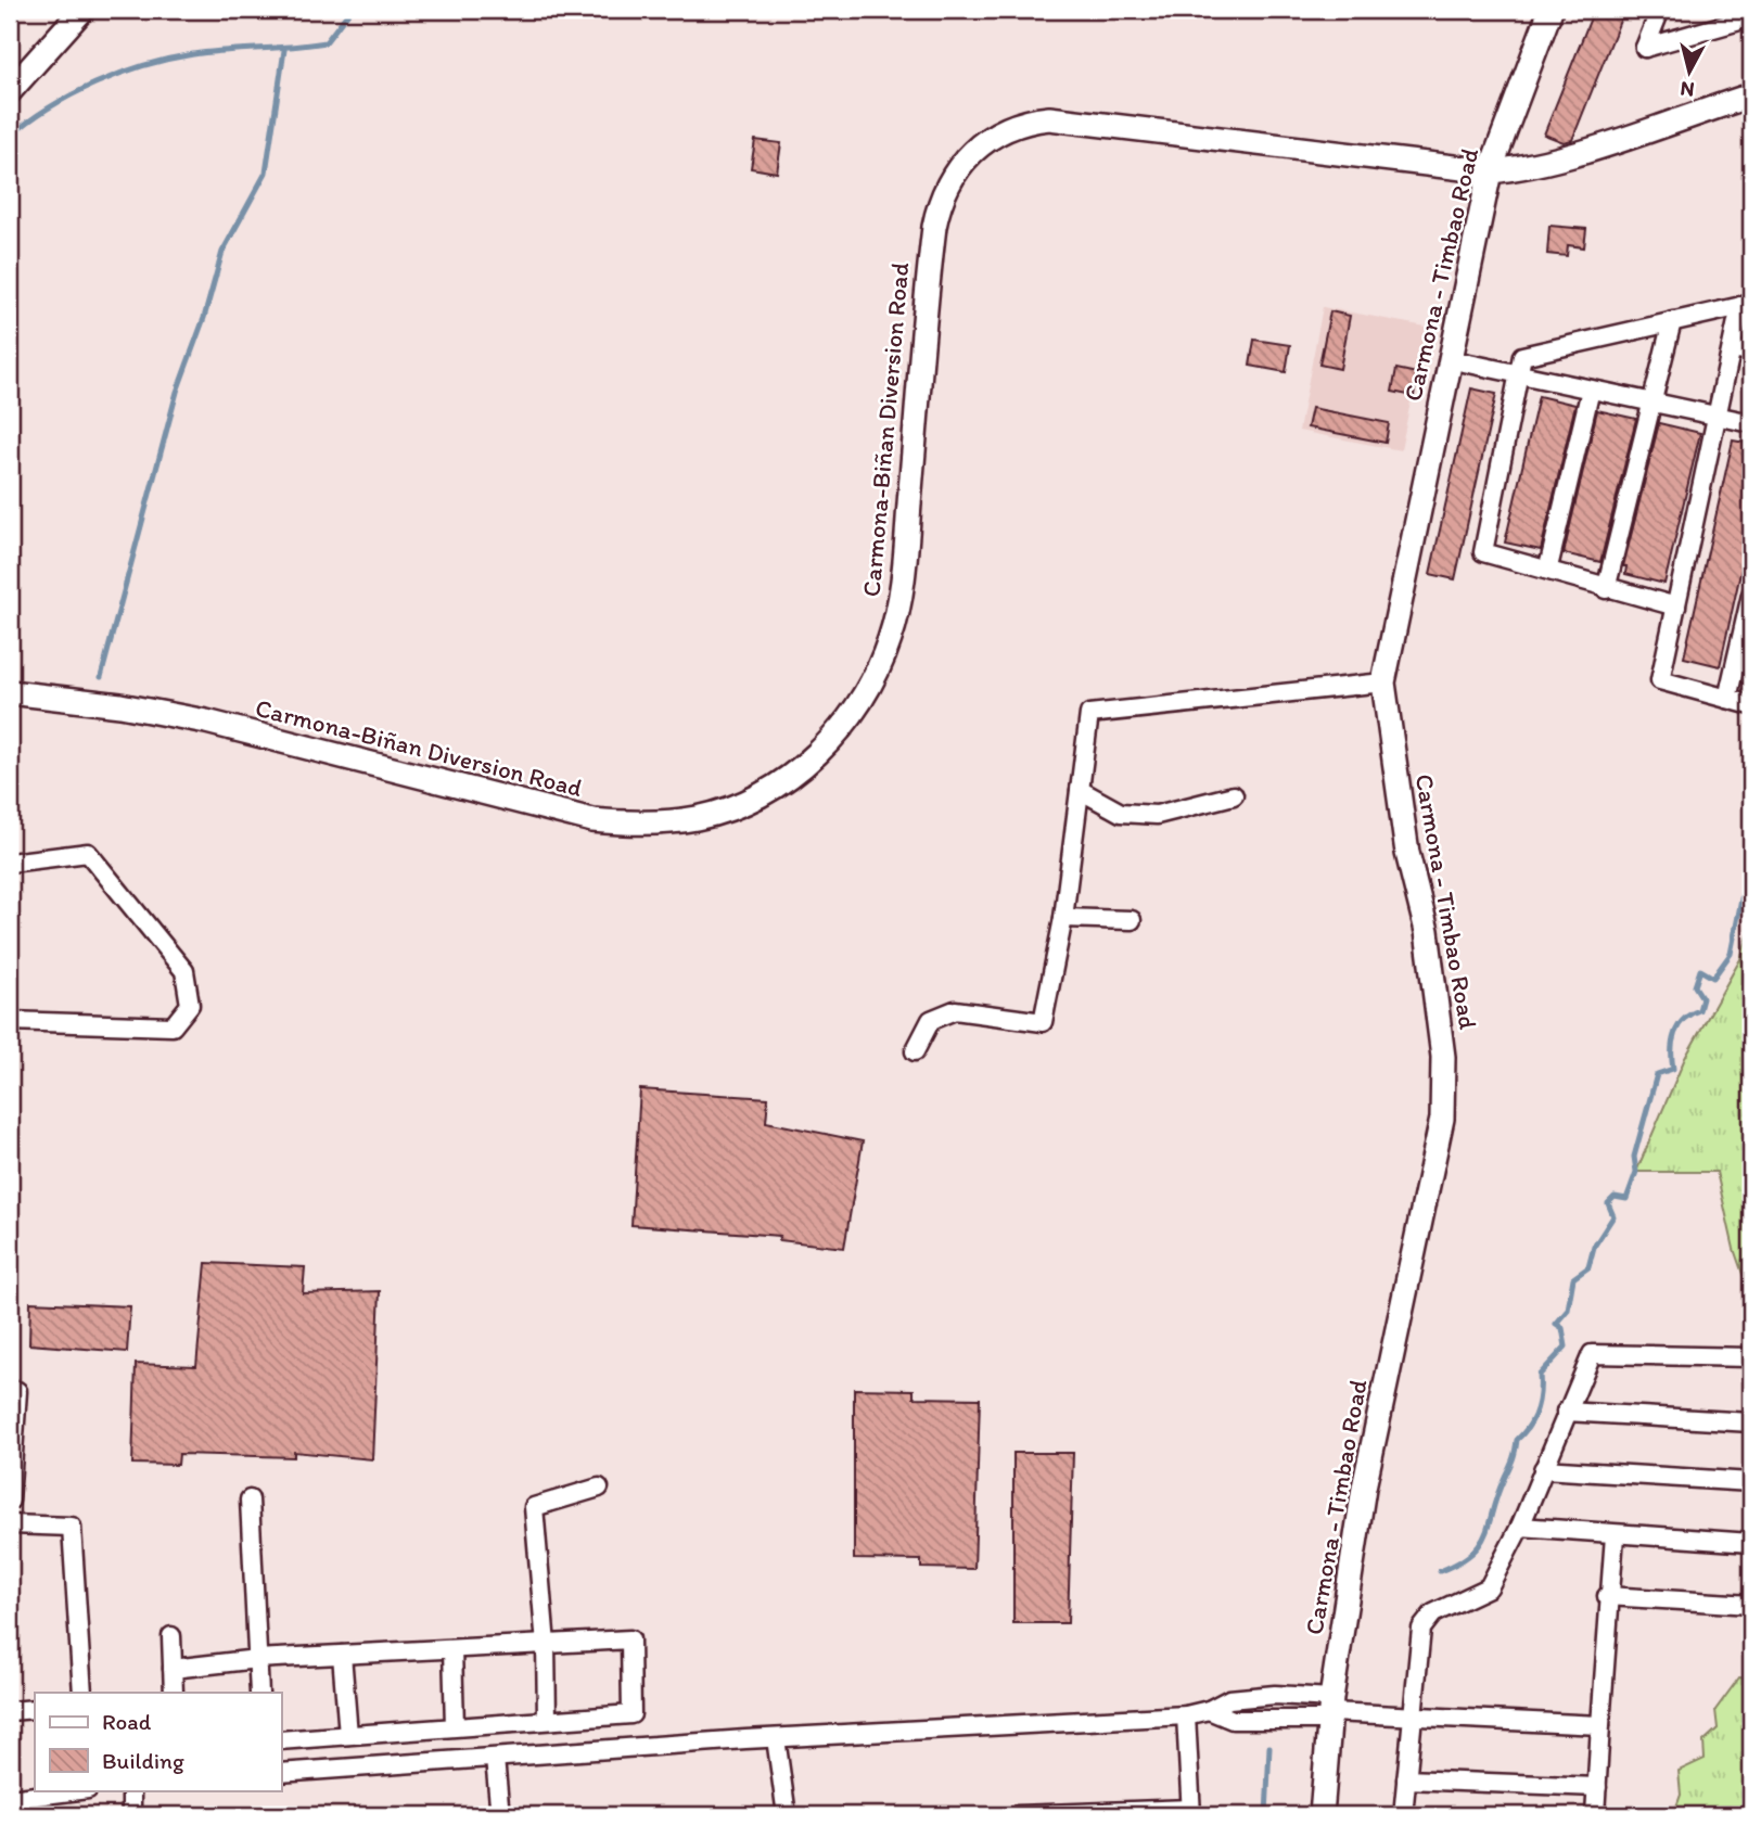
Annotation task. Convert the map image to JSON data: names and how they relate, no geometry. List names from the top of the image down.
{
  "streets": {
    "main road": ["Carmona - Timbao Road", "Carmona-Biñan Diversion Road"]
  },
  "crossings": [
    ["Carmona - Timbao Road", "Carmona-Biñan Diversion Road"]
  ],
  "legend": ["Road", "Building"],
  "north": "bottom"
}
